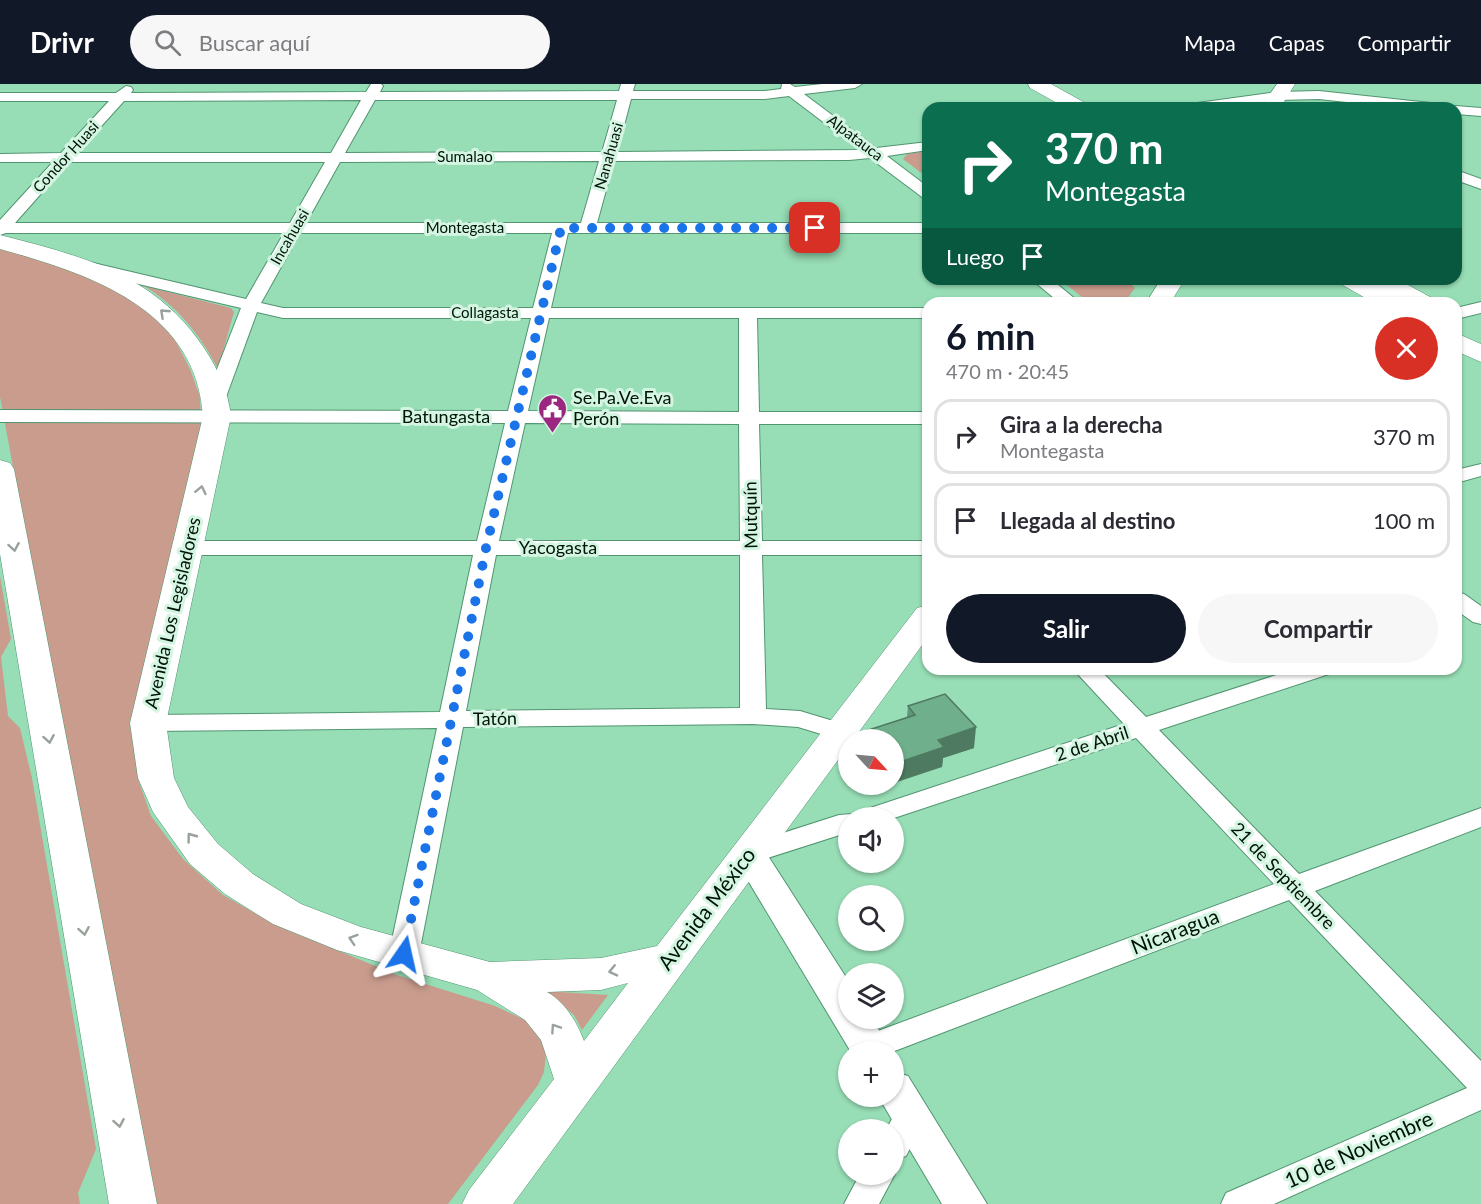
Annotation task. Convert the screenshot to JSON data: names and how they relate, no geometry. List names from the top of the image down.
{
  "streets": {
    "main road": ["Avenida Los Legisladores", "Avenida México"],
    "street": [
      "Alpatauca",
      "Nanahuasi",
      "Condor Huasi",
      "Sumalao",
      "Montegasta",
      "Incahuasi",
      "Collagasta",
      "Batungasta",
      "Mutquín",
      "Yacogasta",
      "Tatón",
      "2 de Abril",
      "21 de Septiembre",
      "Nicaragua",
      "10 de Noviembre"
    ]
  },
  "crossings": [
    ["Alpatauca", "Sumalao"],
    ["Nanahuasi", "Sumalao"],
    ["Nanahuasi", "Montegasta"],
    ["Condor Huasi", "Sumalao"],
    ["Condor Huasi", "Montegasta"],
    ["Sumalao", "Incahuasi"],
    ["Montegasta", "Incahuasi"],
    ["Incahuasi", "Collagasta"],
    ["Incahuasi", "Batungasta"],
    ["Incahuasi", "Avenida Los Legisladores"],
    ["Collagasta", "Mutquín"],
    ["Batungasta", "Mutquín"],
    ["Batungasta", "Avenida Los Legisladores"],
    ["Mutquín", "Yacogasta"],
    ["Mutquín", "Tatón"],
    ["Yacogasta", "Avenida Los Legisladores"],
    ["Avenida Los Legisladores", "Tatón"],
    ["Avenida Los Legisladores", "Avenida México"],
    ["2 de Abril", "21 de Septiembre"],
    ["21 de Septiembre", "Nicaragua"]
  ],
  "one_way": ["Avenida Los Legisladores"],
  "places": {
    "public building": ["Se.Pa.Ve.Eva Perón"]
  },
  "north": "bottom right",
  "page": {
    "header": "Drivr",
    "search": "Buscar aquí",
    "nav": ["Mapa", "Capas", "Compartir"],
    "turn": ["370 m", "Montegasta"],
    "then": "Luego",
    "heading": ["6 min", "470 m · 20:45"],
    "list": [
      {
        "name": "Gira a la derecha",
        "note": "Montegasta",
        "value": "370 m"
      },
      {
        "name": "Llegada al destino",
        "value": "100 m"
      }
    ],
    "buttons": ["Salir", "Compartir"],
    "map_buttons": ["+", "−"]
  }
}
